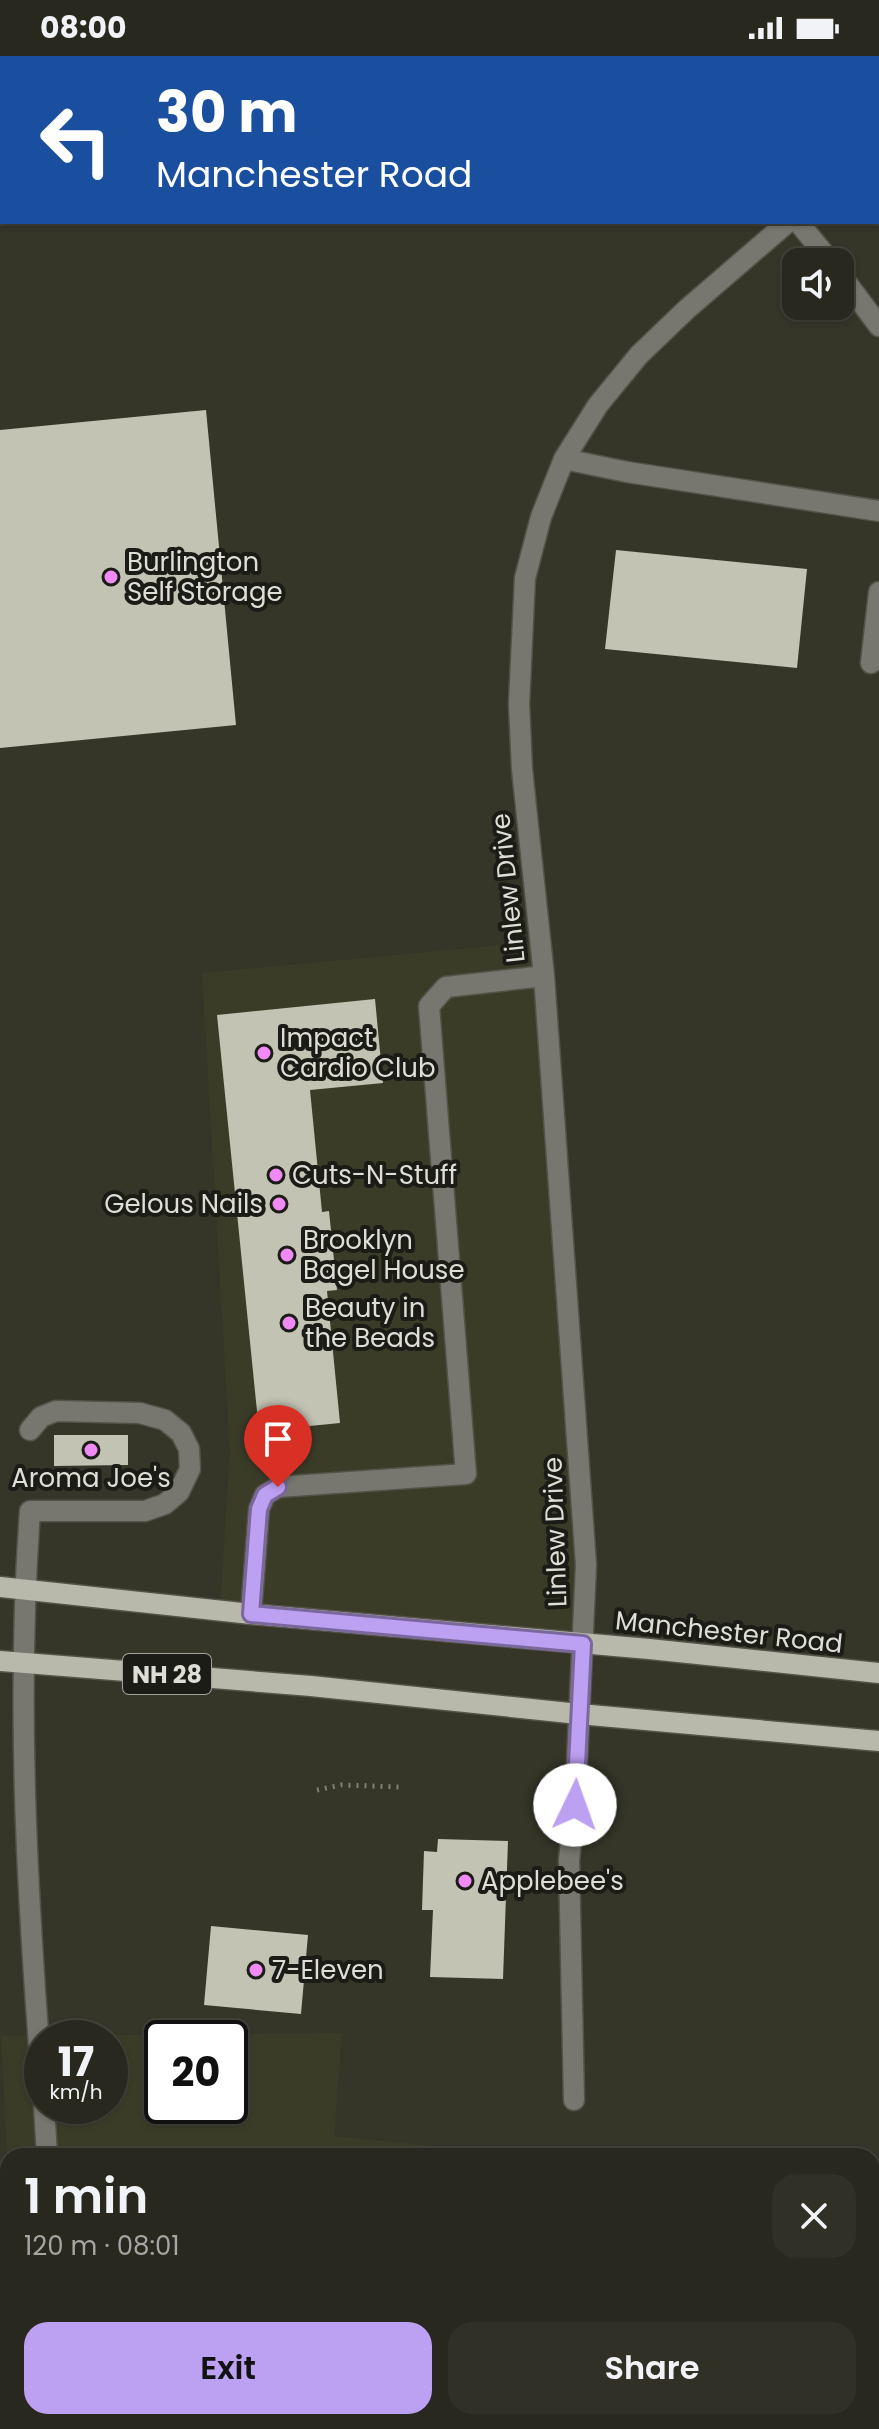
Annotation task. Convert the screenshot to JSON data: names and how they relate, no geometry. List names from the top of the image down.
{
  "streets": {
    "main road": ["Manchester Road", "NH 28"],
    "street": ["Linlew Drive"]
  },
  "crossings": [
    ["Linlew Drive", "Manchester Road"],
    ["Linlew Drive", "NH 28"]
  ],
  "places": [
    "Burlington Self Storage",
    "Impact Cardio Club",
    "Cuts-N-Stuff",
    "Gelous Nails",
    "Brooklyn Bagel House",
    "Beauty in the Beads",
    "Aroma Joe's",
    "Applebee's",
    "7-Eleven"
  ],
  "page": {
    "status": "08:00",
    "turn": ["30 m", "Manchester Road"],
    "speed": "17 km/h",
    "limit": "20",
    "heading": ["1 min", "120 m · 08:01"],
    "buttons": ["Exit", "Share"]
  }
}
